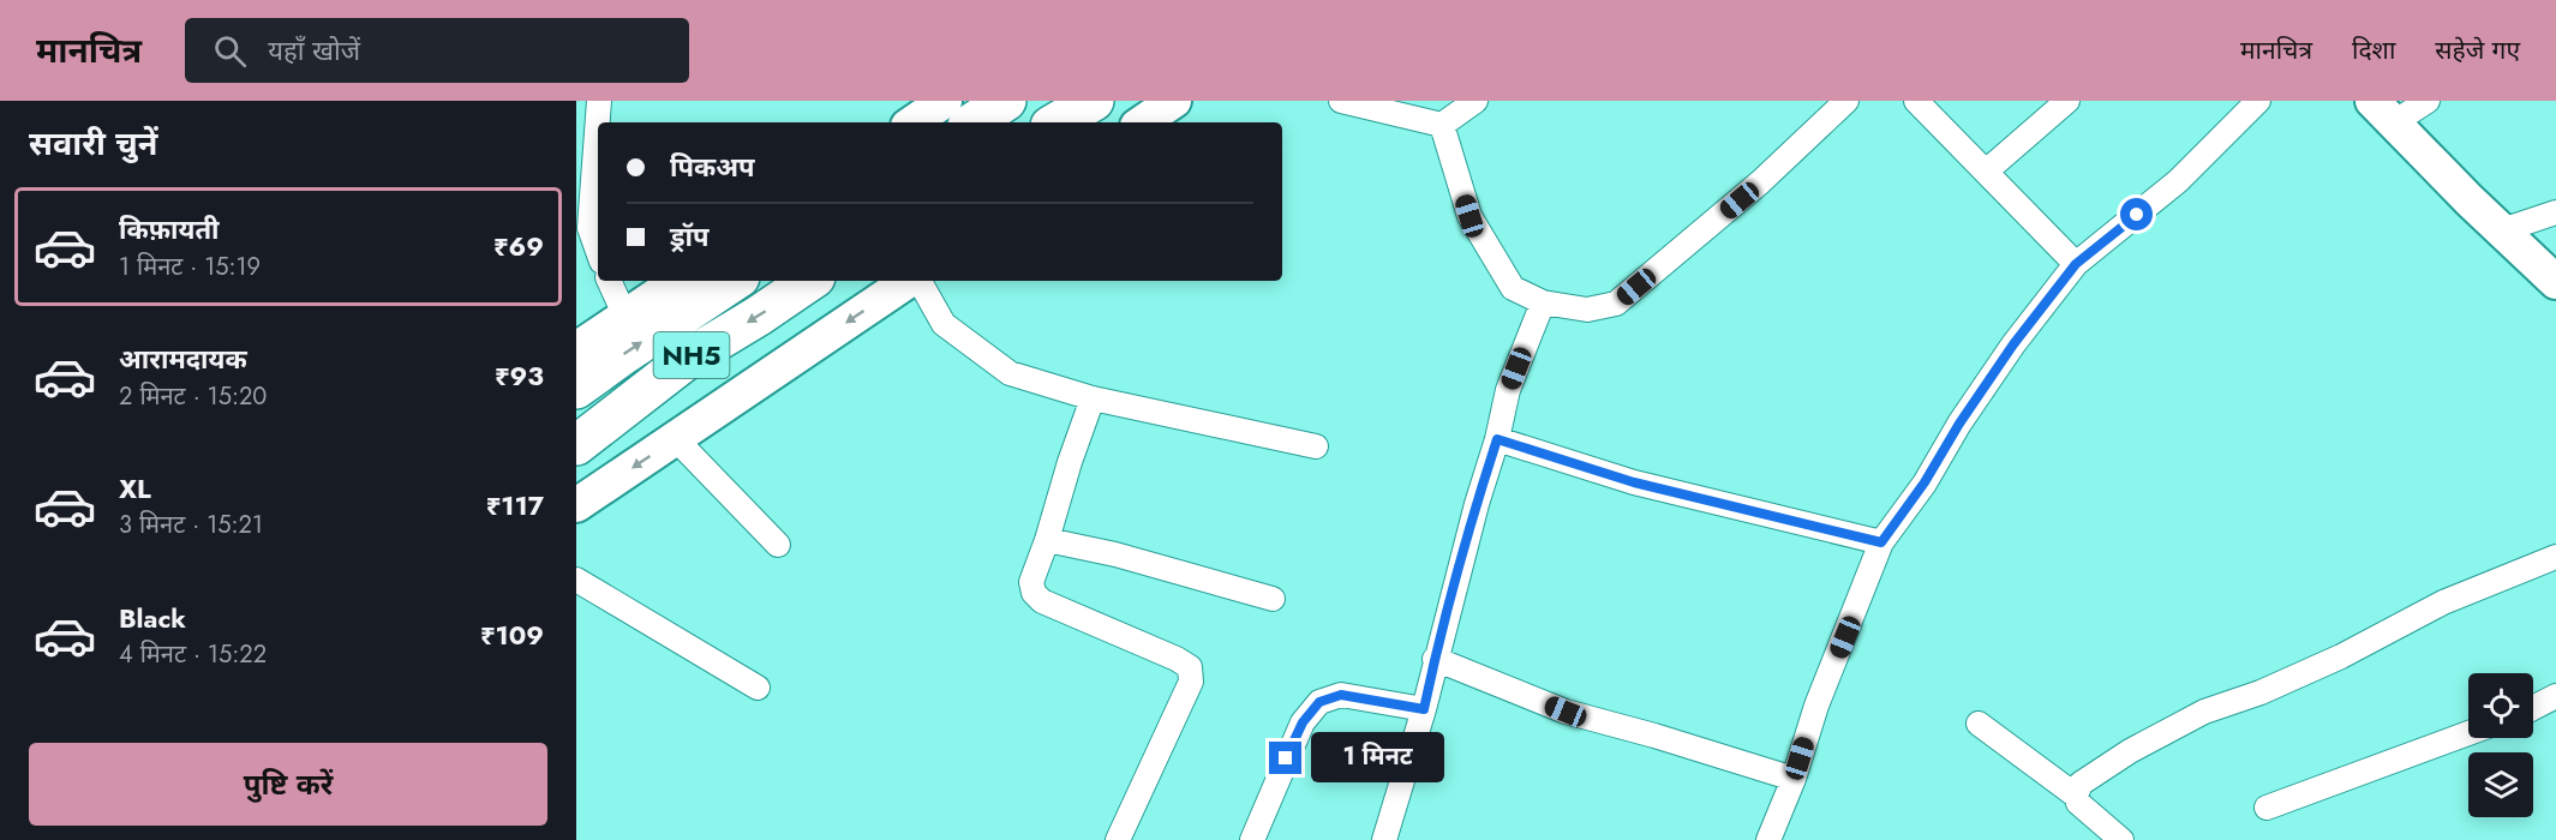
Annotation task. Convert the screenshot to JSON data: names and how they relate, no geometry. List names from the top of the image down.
{
  "streets": {
    "highway": ["NH5"]
  },
  "page": {
    "header": "मानचित्र",
    "search": "यहाँ खोजें",
    "nav": ["मानचित्र", "दिशा", "सहेजे गए"],
    "heading": "सवारी चुनें",
    "banner": ["पिकअप", "ड्रॉप"],
    "list": [
      {
        "name": "किफ़ायती",
        "note": "1 मिनट · 15:19",
        "value": "₹69"
      },
      {
        "name": "आरामदायक",
        "note": "2 मिनट · 15:20",
        "value": "₹93"
      },
      {
        "name": "XL",
        "note": "3 मिनट · 15:21",
        "value": "₹117"
      },
      {
        "name": "Black",
        "note": "4 मिनट · 15:22",
        "value": "₹109"
      }
    ],
    "buttons": "पुष्टि करें",
    "bubble": "1 मिनट"
  }
}
